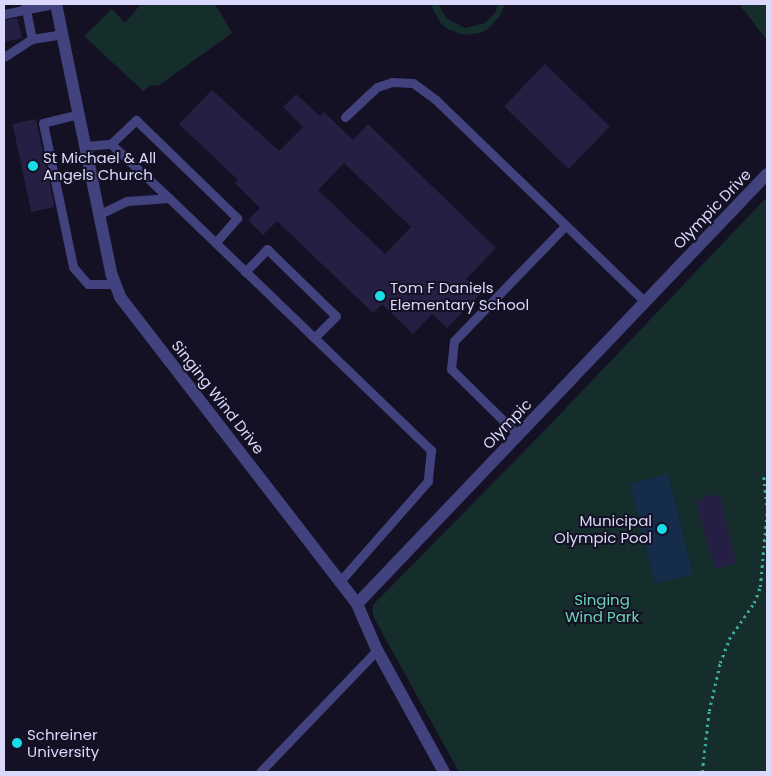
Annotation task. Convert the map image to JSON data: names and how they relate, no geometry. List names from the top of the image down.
{
  "streets": {
    "street": ["Olympic Drive", "Singing Wind Drive", "Olympic"]
  },
  "crossings": [
    ["Olympic Drive", "Olympic"],
    ["Singing Wind Drive", "Olympic"]
  ],
  "parks": ["Singing Wind Park"],
  "places": [
    "St Michael & All Angels Church",
    "Tom F Daniels Elementary School",
    "Municipal Olympic Pool",
    "Schreiner University"
  ]
}
